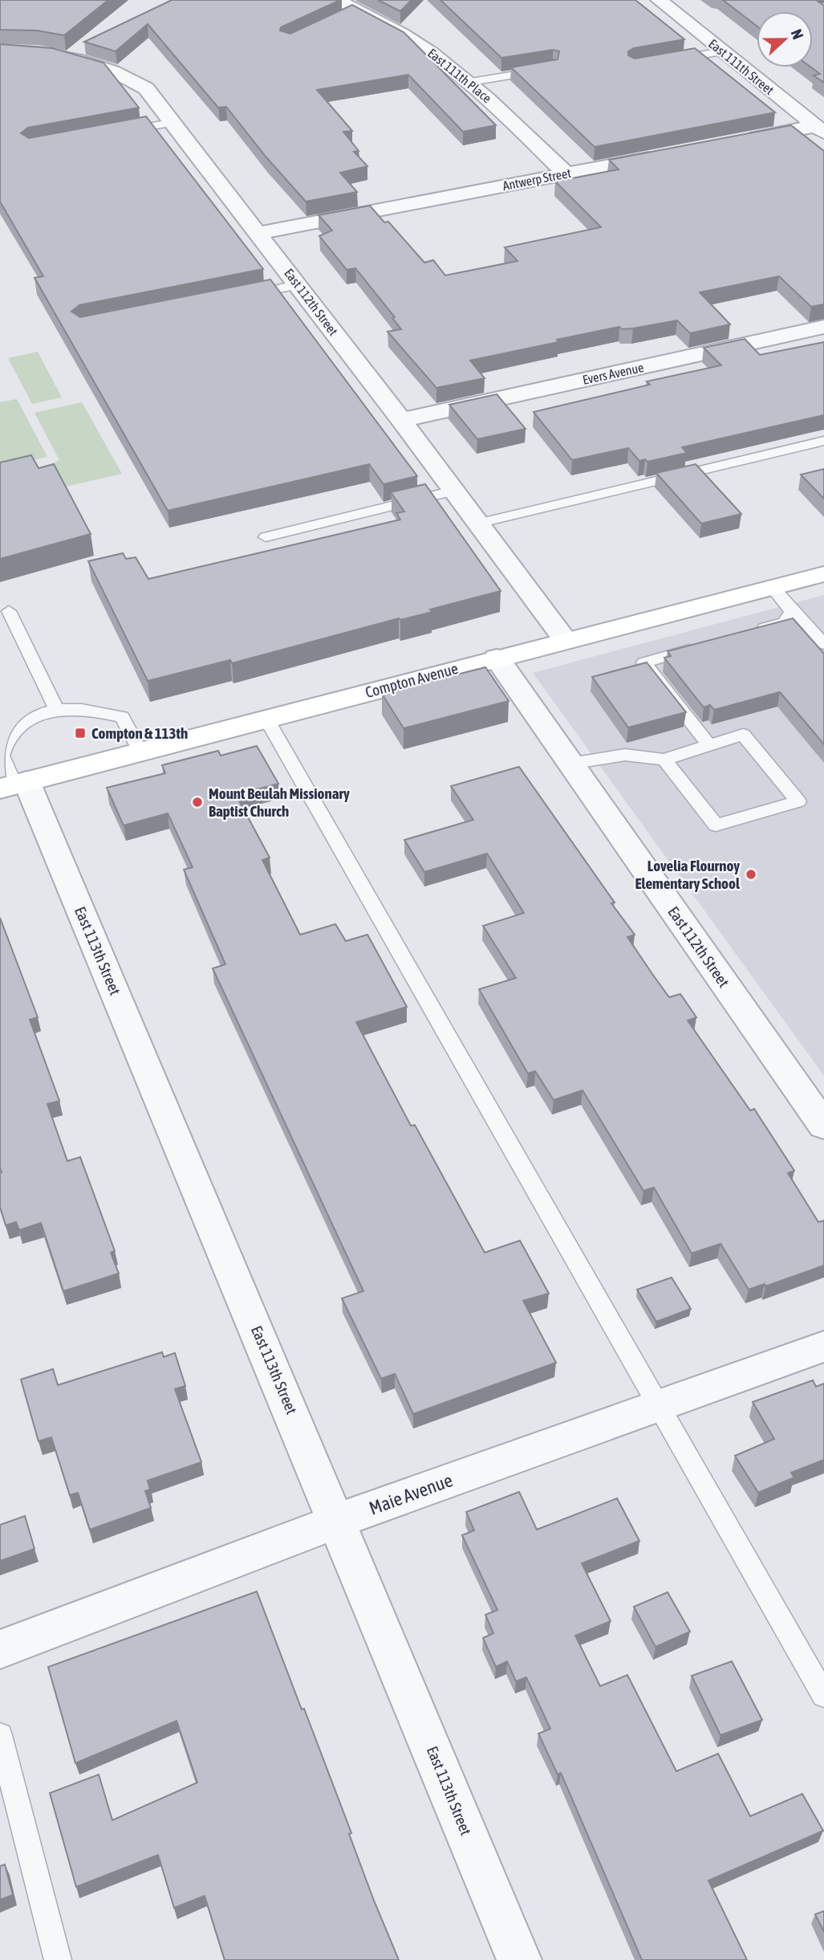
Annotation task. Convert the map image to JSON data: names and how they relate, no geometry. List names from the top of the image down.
{
  "streets": {
    "main road": ["Compton Avenue"],
    "street": [
      "East 111th Street",
      "East 111th Place",
      "Antwerp Street",
      "East 112th Street",
      "Evers Avenue",
      "East 113th Street",
      "Maie Avenue"
    ]
  },
  "crossings": [
    ["East 111th Place", "Antwerp Street"],
    ["Antwerp Street", "East 112th Street"],
    ["East 112th Street", "Evers Avenue"],
    ["East 112th Street", "Compton Avenue"],
    ["Compton Avenue", "East 113th Street"],
    ["East 113th Street", "Maie Avenue"]
  ],
  "places": {
    "transit": ["Compton & 113th"],
    "other": ["Mount Beulah Missionary Baptist Church", "Lovelia Flournoy Elementary School"]
  },
  "north": "right"
}
